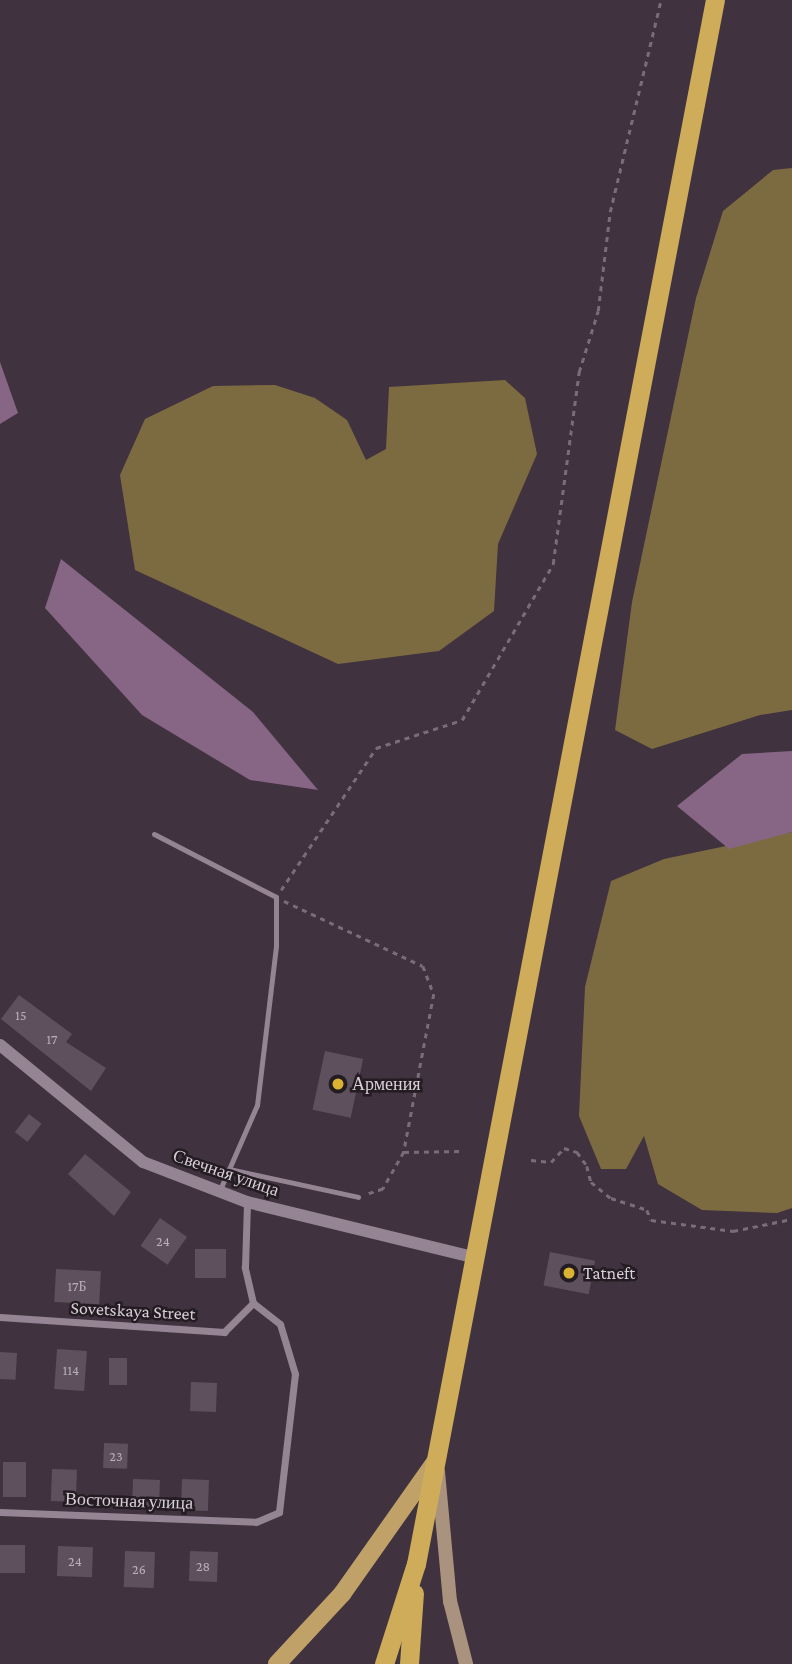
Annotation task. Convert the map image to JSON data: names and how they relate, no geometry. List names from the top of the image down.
{
  "streets": {
    "street": ["Свечная улица", "Sovetskaya Street", "Восточная улица"]
  },
  "crossings": [
    ["Sovetskaya Street", "Восточная улица"]
  ],
  "places": ["Армения", "Tatneft"],
  "house_numbers": [
    "15",
    "17",
    "24",
    "17Б",
    "114",
    "23",
    "24",
    "28",
    "26"
  ]
}
